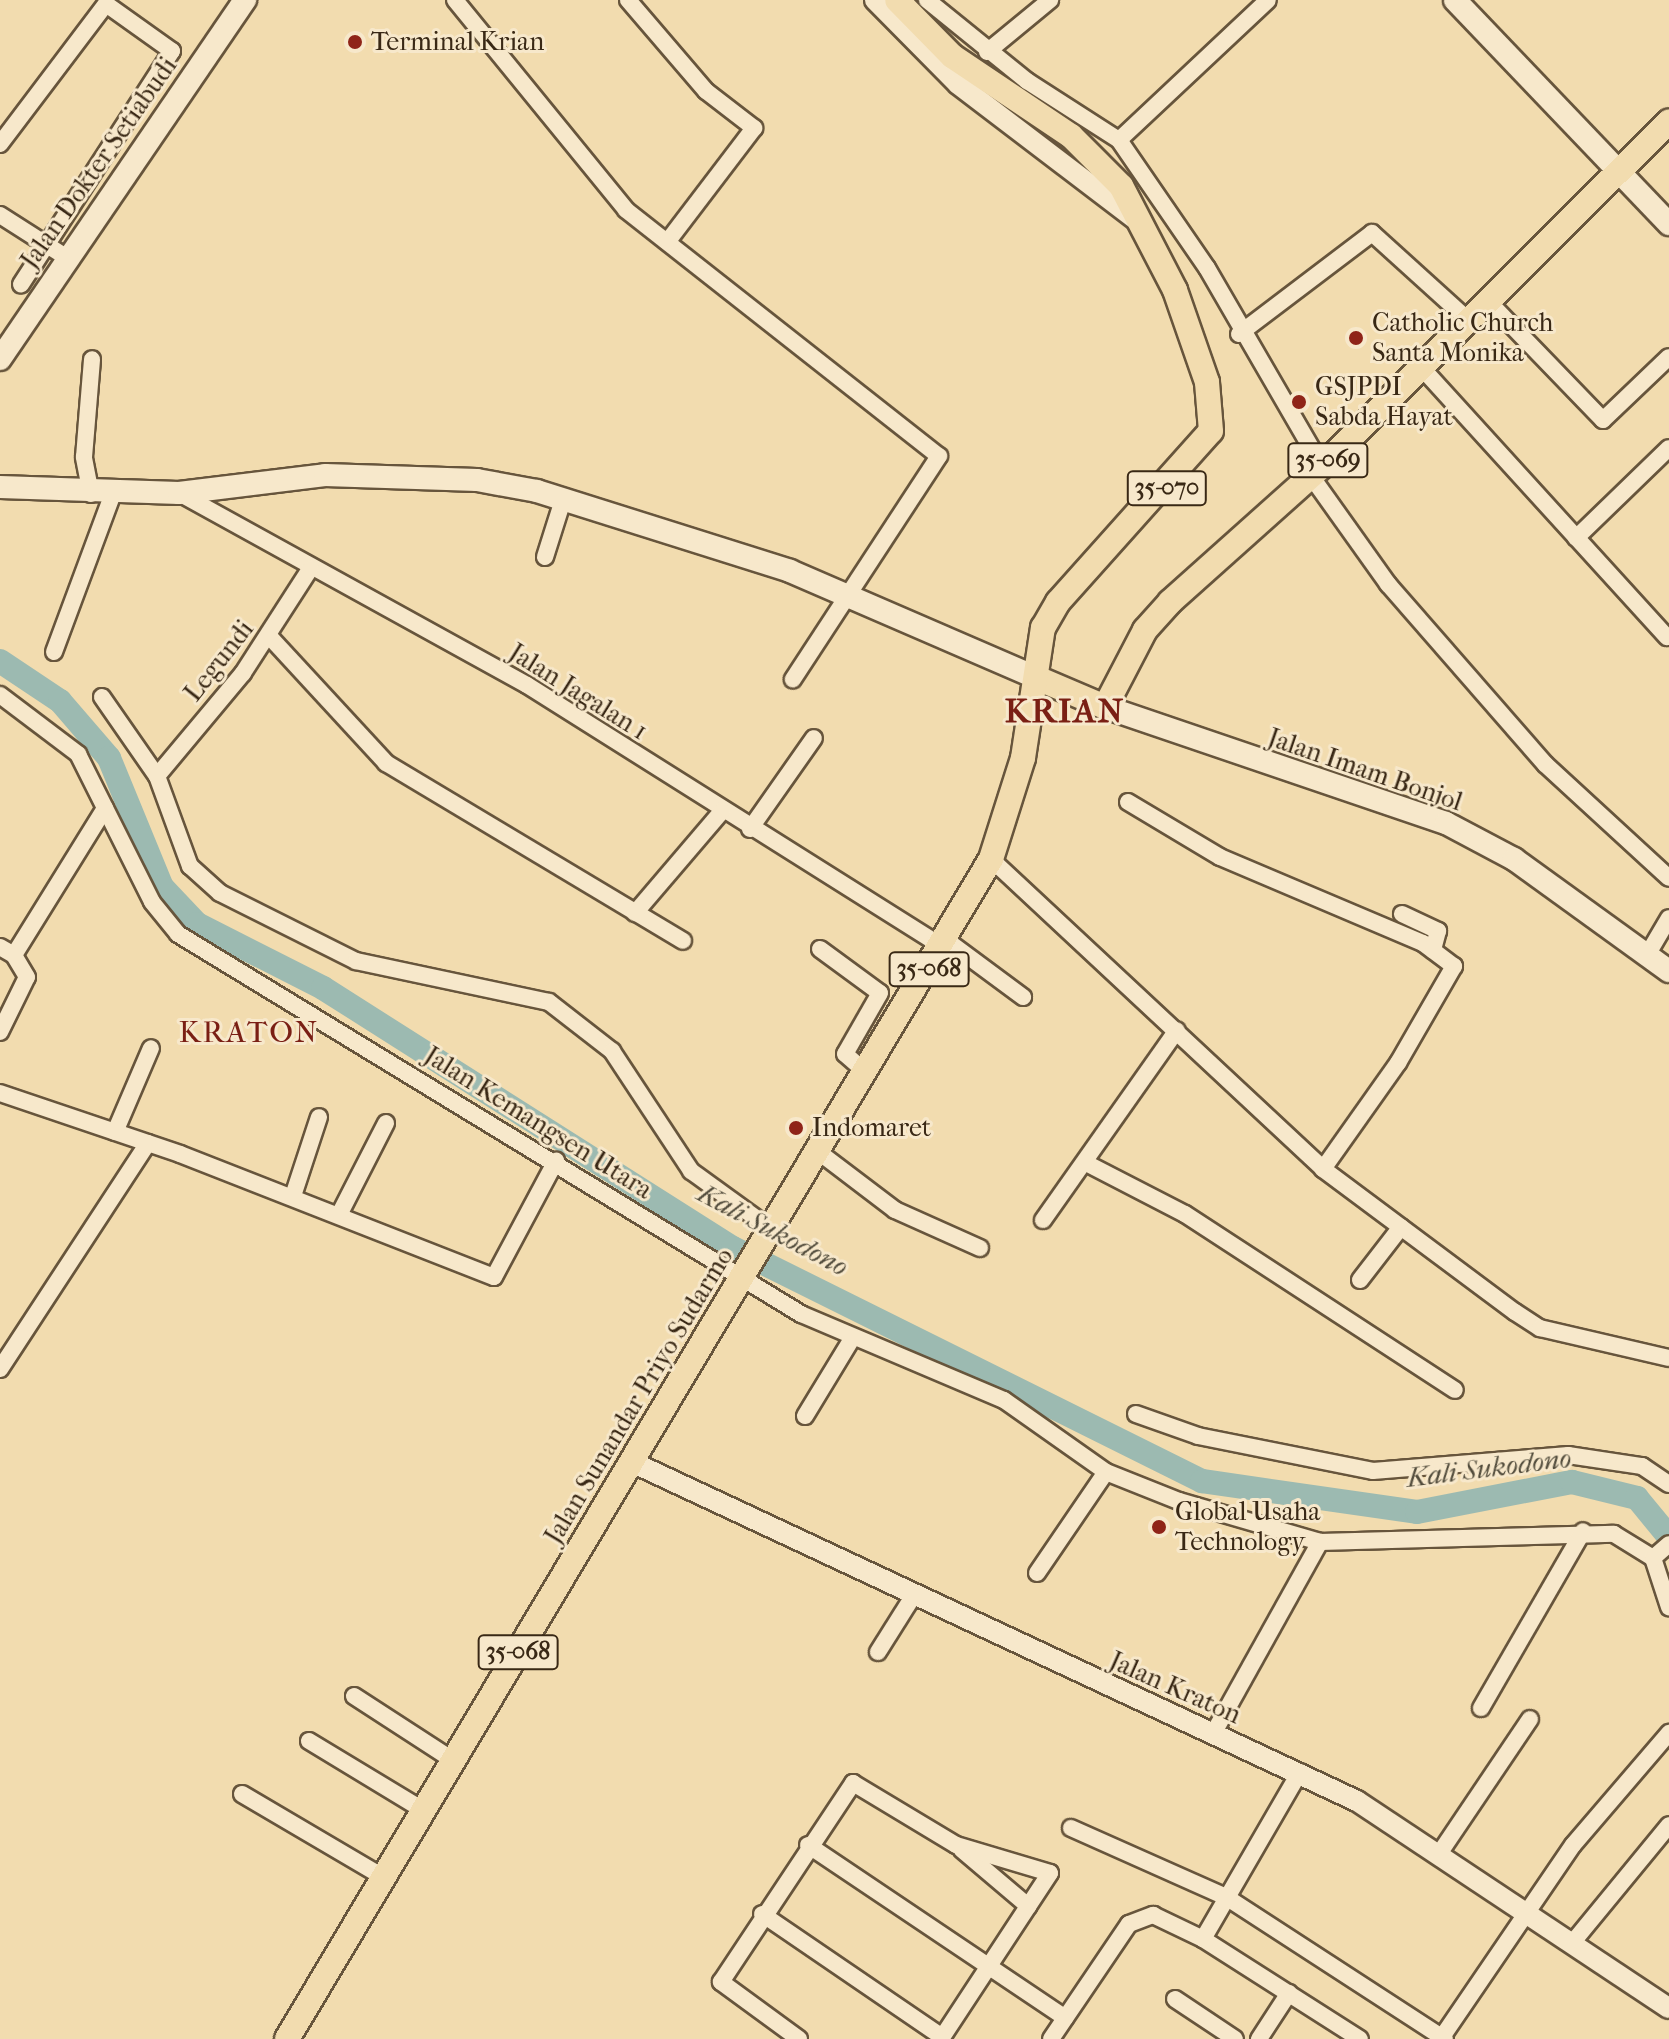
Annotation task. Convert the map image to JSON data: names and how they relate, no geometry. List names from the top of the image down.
{
  "streets": {
    "main road": [
      "Jalan Dokter Setiabudi",
      "35-069",
      "35-070",
      "Jalan Imam Bonjol",
      "35-068",
      "Jalan Sunandar Priyo Sudarmo"
    ],
    "street": [
      "Legundi",
      "Jalan Jagalan 1",
      "Jalan Kemangsen Utara",
      "Jalan Kraton"
    ]
  },
  "crossings": [
    ["35-069", "Jalan Imam Bonjol"],
    ["35-070", "Jalan Sunandar Priyo Sudarmo"],
    ["Legundi", "Jalan Jagalan 1"],
    ["Jalan Jagalan 1", "Jalan Sunandar Priyo Sudarmo"],
    ["Jalan Kemangsen Utara", "Jalan Sunandar Priyo Sudarmo"],
    ["Jalan Sunandar Priyo Sudarmo", "Jalan Kraton"]
  ],
  "districts": ["KRIAN", "KRATON"],
  "water": ["Kali Sukodono"],
  "places": [
    "Terminal Krian",
    "Catholic Church Santa Monika",
    "GSJPDI Sabda Hayat",
    "Indomaret",
    "Global Usaha Technology"
  ]
}
